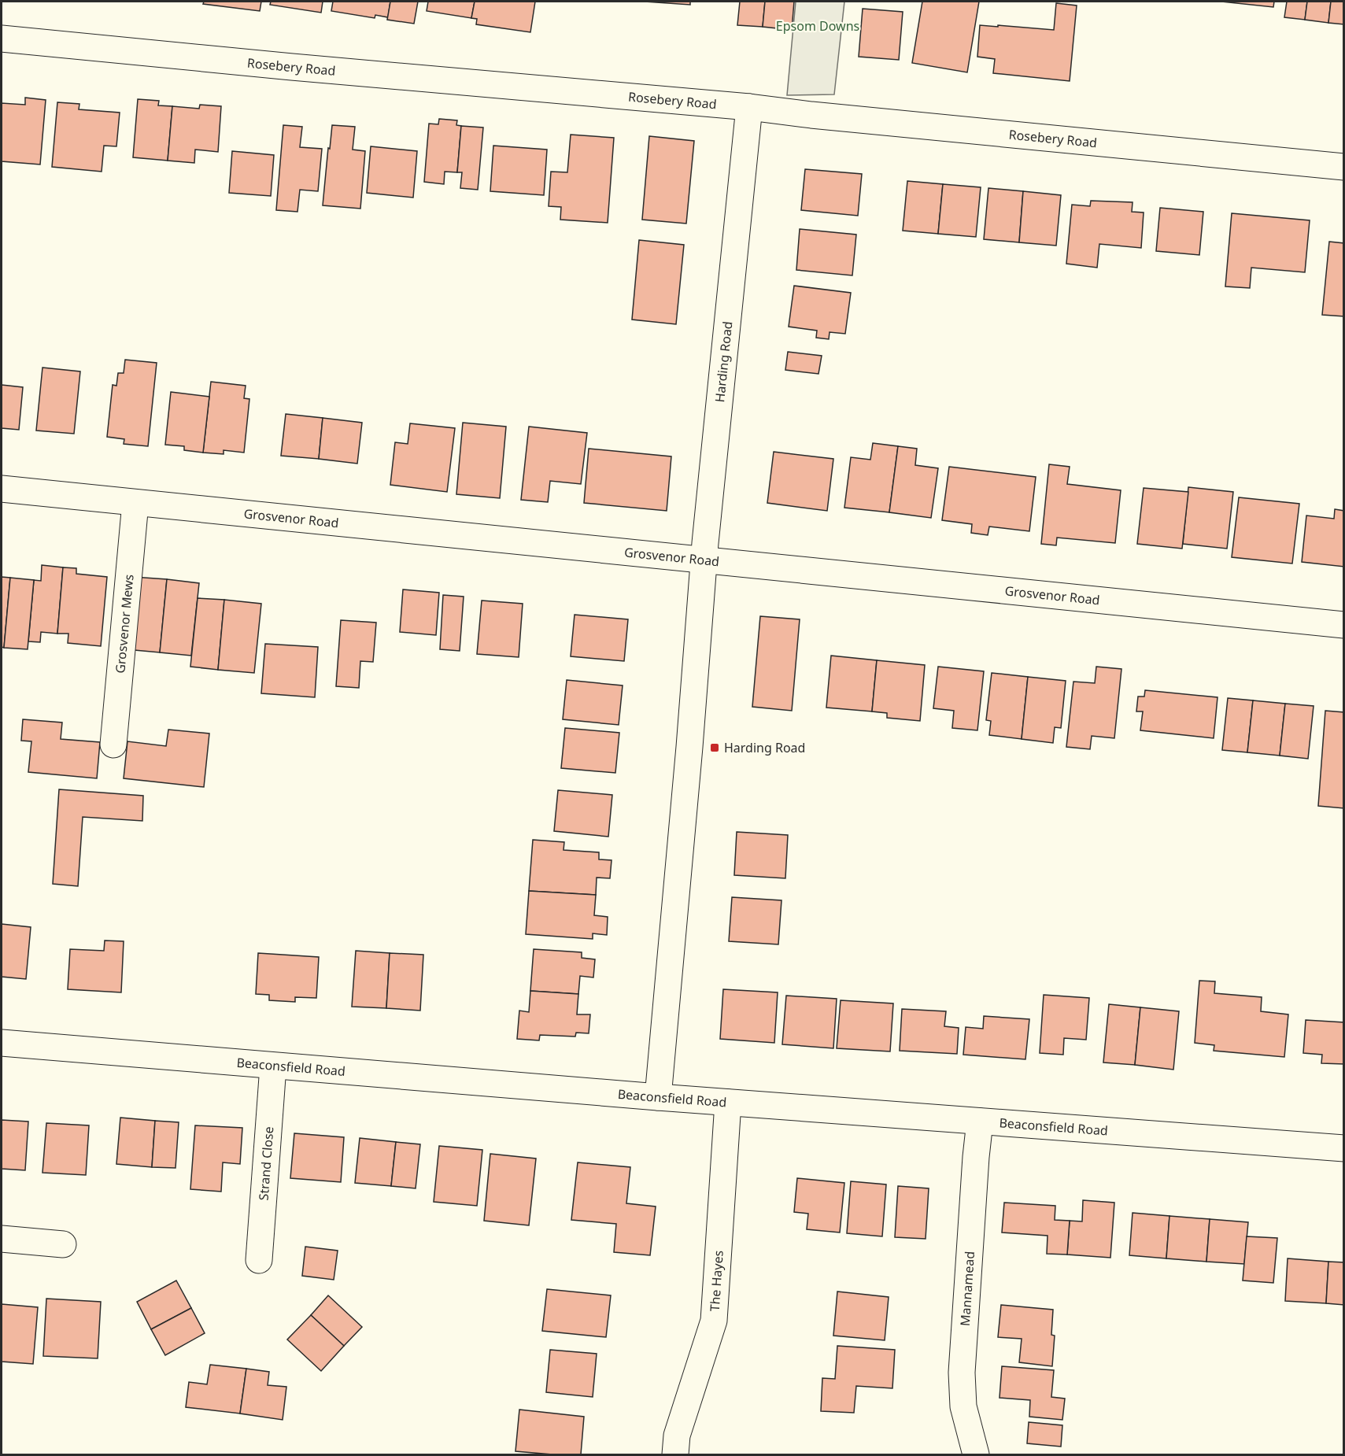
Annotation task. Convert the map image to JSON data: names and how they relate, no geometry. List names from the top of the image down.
{
  "streets": {
    "street": [
      "Rosebery Road",
      "Harding Road",
      "Grosvenor Road",
      "Grosvenor Mews",
      "Beaconsfield Road",
      "Strand Close",
      "The Hayes",
      "Mannamead"
    ]
  },
  "crossings": [
    ["Rosebery Road", "Harding Road"],
    ["Harding Road", "Grosvenor Road"],
    ["Harding Road", "Beaconsfield Road"],
    ["Grosvenor Road", "Grosvenor Mews"],
    ["Beaconsfield Road", "Strand Close"],
    ["Beaconsfield Road", "The Hayes"],
    ["Beaconsfield Road", "Mannamead"]
  ],
  "parks": ["Epsom Downs"],
  "places": {
    "transit": ["Harding Road"]
  }
}
